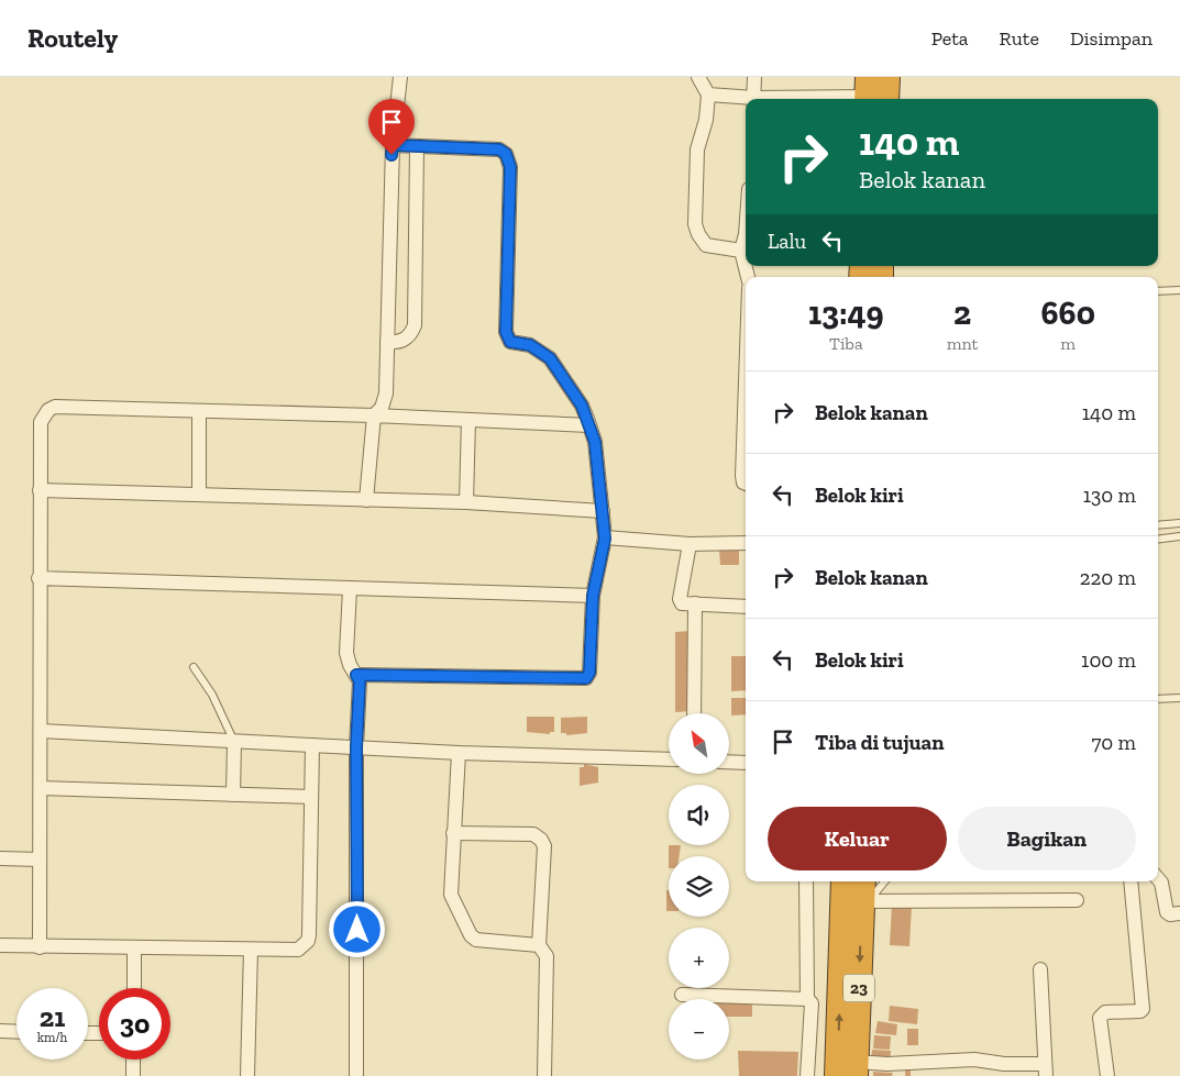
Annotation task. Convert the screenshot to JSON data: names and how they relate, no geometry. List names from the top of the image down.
{
  "streets": {
    "highway": ["23"]
  },
  "north": "top left",
  "page": {
    "header": "Routely",
    "nav": ["Peta", "Rute", "Disimpan"],
    "turn": ["140 m", "Belok kanan"],
    "then": "Lalu",
    "eta": [
      "13:49",
      "Tiba",
      "2",
      "mnt",
      "660",
      "m"
    ],
    "list": [
      {
        "name": "Belok kanan",
        "value": "140 m"
      },
      {
        "name": "Belok kiri",
        "value": "130 m"
      },
      {
        "name": "Belok kanan",
        "value": "220 m"
      },
      {
        "name": "Belok kiri",
        "value": "100 m"
      },
      {
        "name": "Tiba di tujuan",
        "value": "70 m"
      }
    ],
    "map_buttons": ["+", "−"],
    "buttons": ["Keluar", "Bagikan"],
    "speed": "21 km/h",
    "limit": "30"
  }
}
